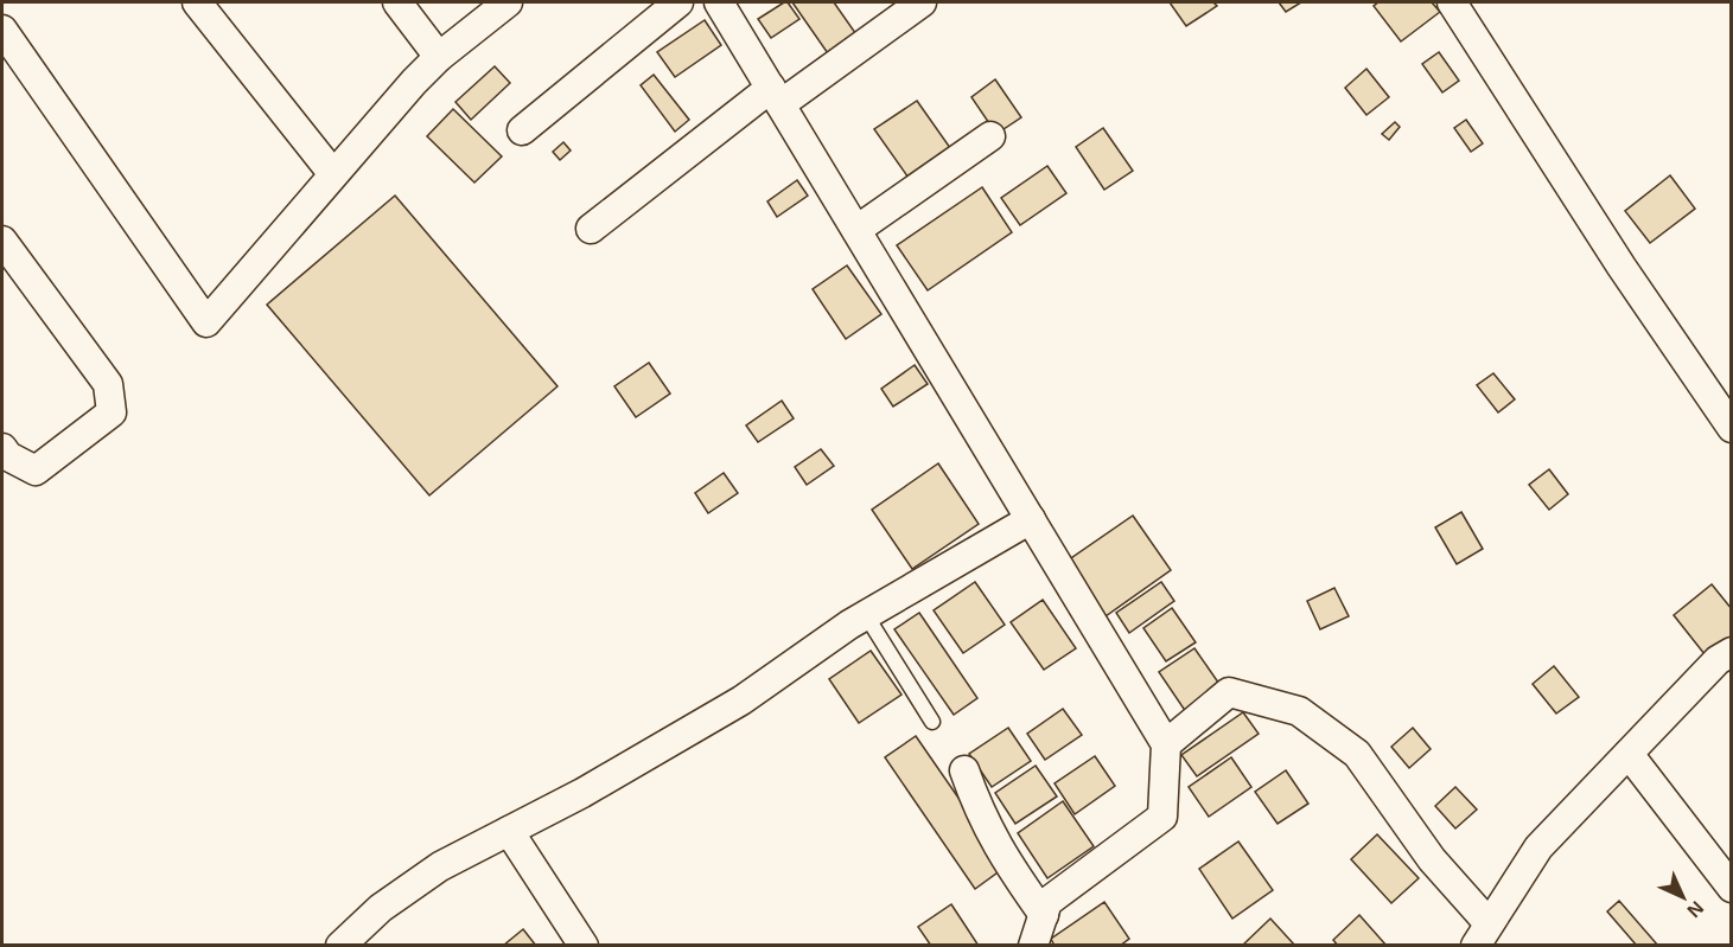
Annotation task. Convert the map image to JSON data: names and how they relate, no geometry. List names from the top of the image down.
{
  "north": "bottom right"
}
